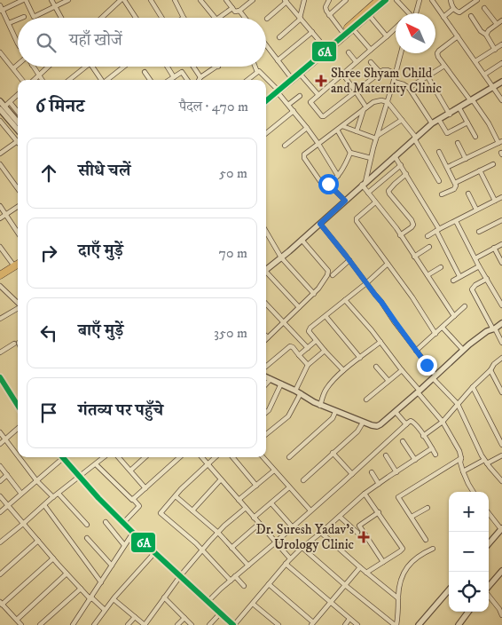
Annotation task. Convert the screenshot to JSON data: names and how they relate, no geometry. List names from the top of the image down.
{
  "places": {
    "health": ["Shree Shyam Child and Maternity Clinic", "Dr. Suresh Yadav's Urology Clinic"]
  },
  "lines": ["transit line 6A"],
  "north": "top left",
  "page": {
    "search": "यहाँ खोजें",
    "heading": ["6 मिनट", "पैदल · 470 m"],
    "list": [
      ["सीधे चलें", "50 m"],
      ["दाएँ मुड़ें", "70 m"],
      ["बाएँ मुड़ें", "350 m"],
      "गंतव्य पर पहुँचे"
    ],
    "map_buttons": ["+", "−"]
  }
}
